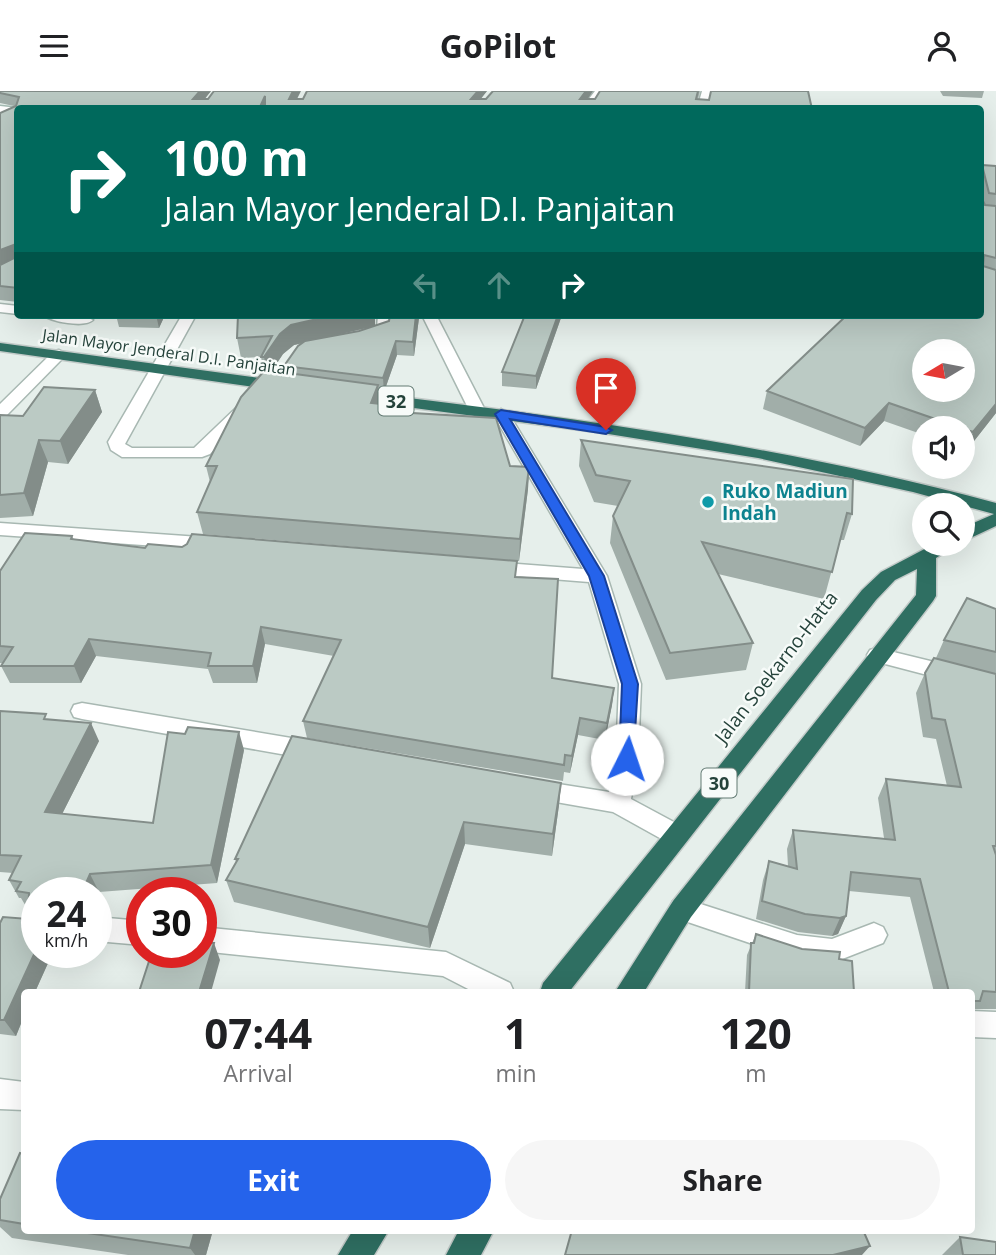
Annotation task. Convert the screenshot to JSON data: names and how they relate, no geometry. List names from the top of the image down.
{
  "streets": {
    "highway": [
      "Jalan Mayor Jenderal D.I. Panjaitan",
      "32",
      "Jalan Soekarno-Hatta",
      "30"
    ]
  },
  "crossings": [
    ["Jalan Soekarno-Hatta", "30"]
  ],
  "places": ["Ruko Madiun Indah"],
  "north": "left",
  "page": {
    "header": "GoPilot",
    "turn": ["100 m", "Jalan Mayor Jenderal D.I. Panjaitan"],
    "speed": "24 km/h",
    "limit": "30",
    "eta": [
      "07:44",
      "Arrival",
      "1",
      "min",
      "120",
      "m"
    ],
    "buttons": ["Exit", "Share"]
  }
}
